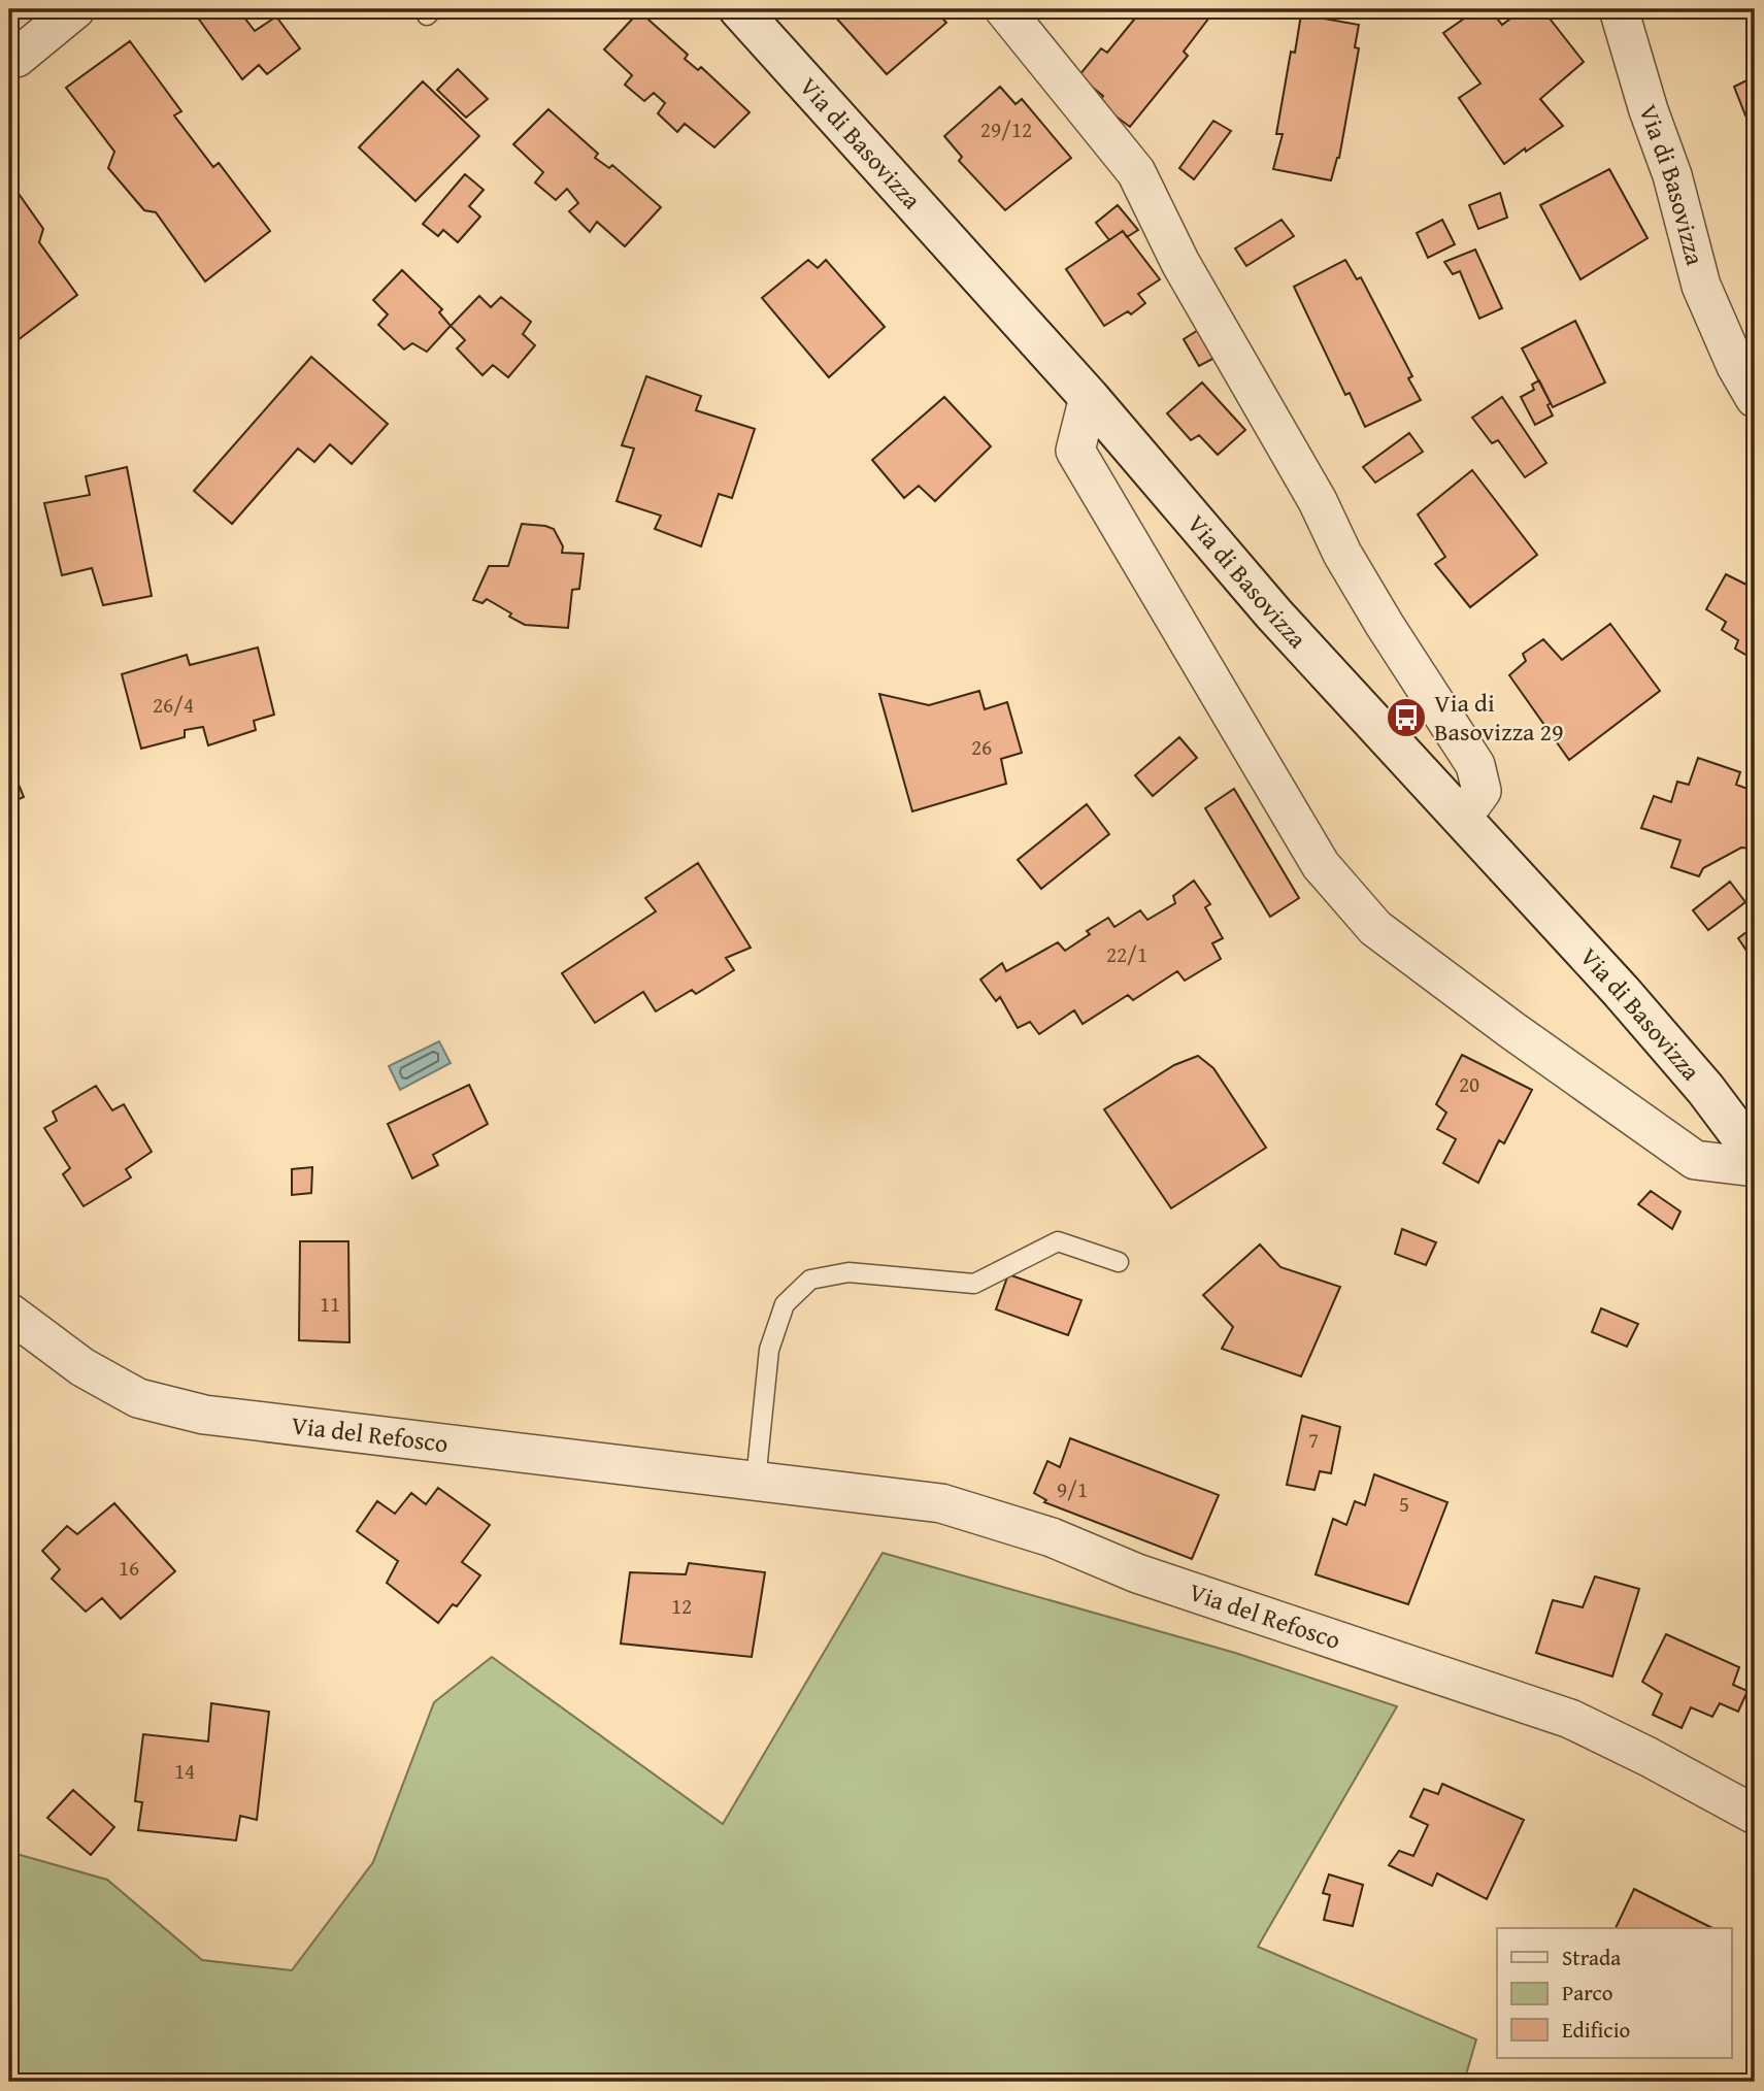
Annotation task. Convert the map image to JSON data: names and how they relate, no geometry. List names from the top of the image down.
{
  "streets": {
    "main road": ["Via di Basovizza"],
    "street": ["Via del Refosco"]
  },
  "places": {
    "bus stop": ["Via di Basovizza 29"]
  },
  "house_numbers": [
    "29/12",
    "26/4",
    "26",
    "22/1",
    "20",
    "11",
    "7",
    "9/1",
    "5",
    "16",
    "12",
    "14"
  ],
  "legend": ["Strada", "Parco", "Edificio"]
}
